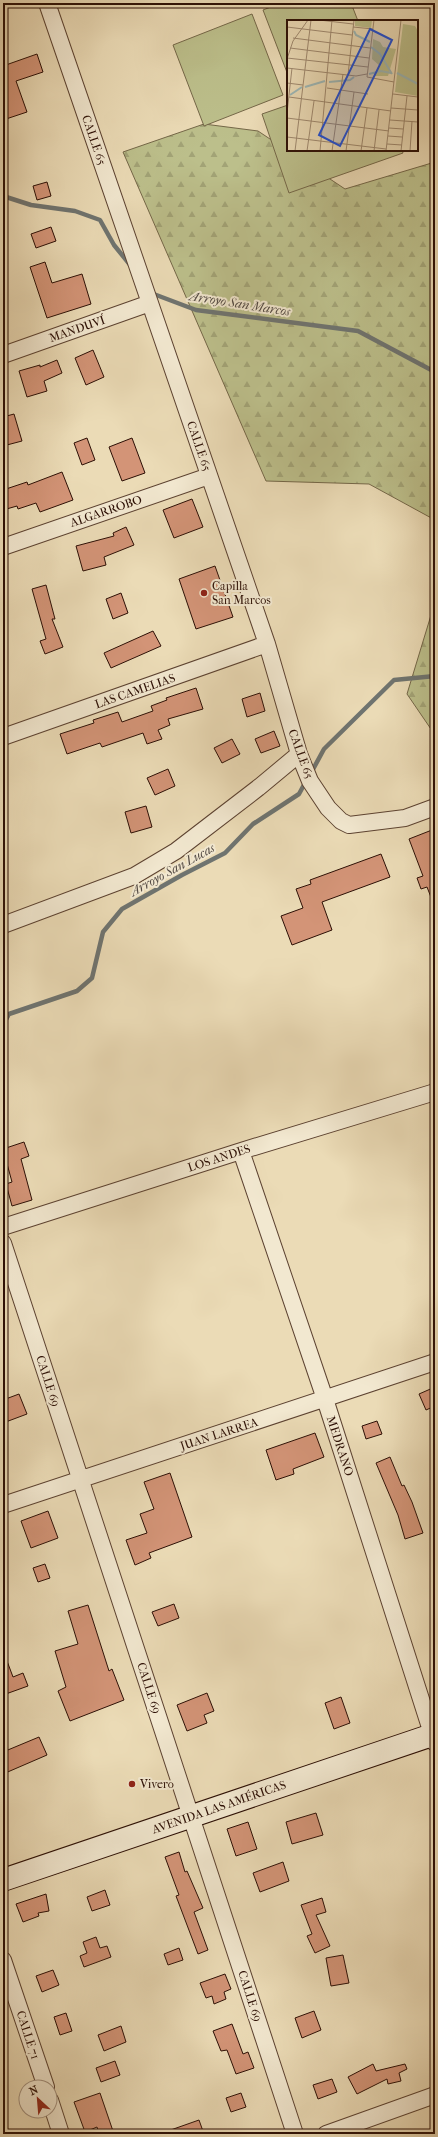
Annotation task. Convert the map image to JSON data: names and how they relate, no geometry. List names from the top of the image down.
{
  "streets": {
    "main road": ["AVENIDA LAS AMÉRICAS"],
    "street": [
      "CALLE 65",
      "MANDUVÍ",
      "ALGARROBO",
      "LAS CAMELIAS",
      "LOS ANDES",
      "CALLE 69",
      "JUAN LARREA",
      "MEDRANO",
      "CALLE 71"
    ]
  },
  "crossings": [
    ["CALLE 65", "MANDUVÍ"],
    ["CALLE 65", "ALGARROBO"],
    ["CALLE 65", "LAS CAMELIAS"],
    ["LOS ANDES", "MEDRANO"],
    ["CALLE 69", "JUAN LARREA"],
    ["CALLE 69", "AVENIDA LAS AMÉRICAS"],
    ["JUAN LARREA", "MEDRANO"],
    ["MEDRANO", "AVENIDA LAS AMÉRICAS"]
  ],
  "water": ["Arroyo San Marcos", "Arroyo San Lucas"],
  "places": ["Capilla San Marcos", "Vivero"],
  "north": "top left"
}
